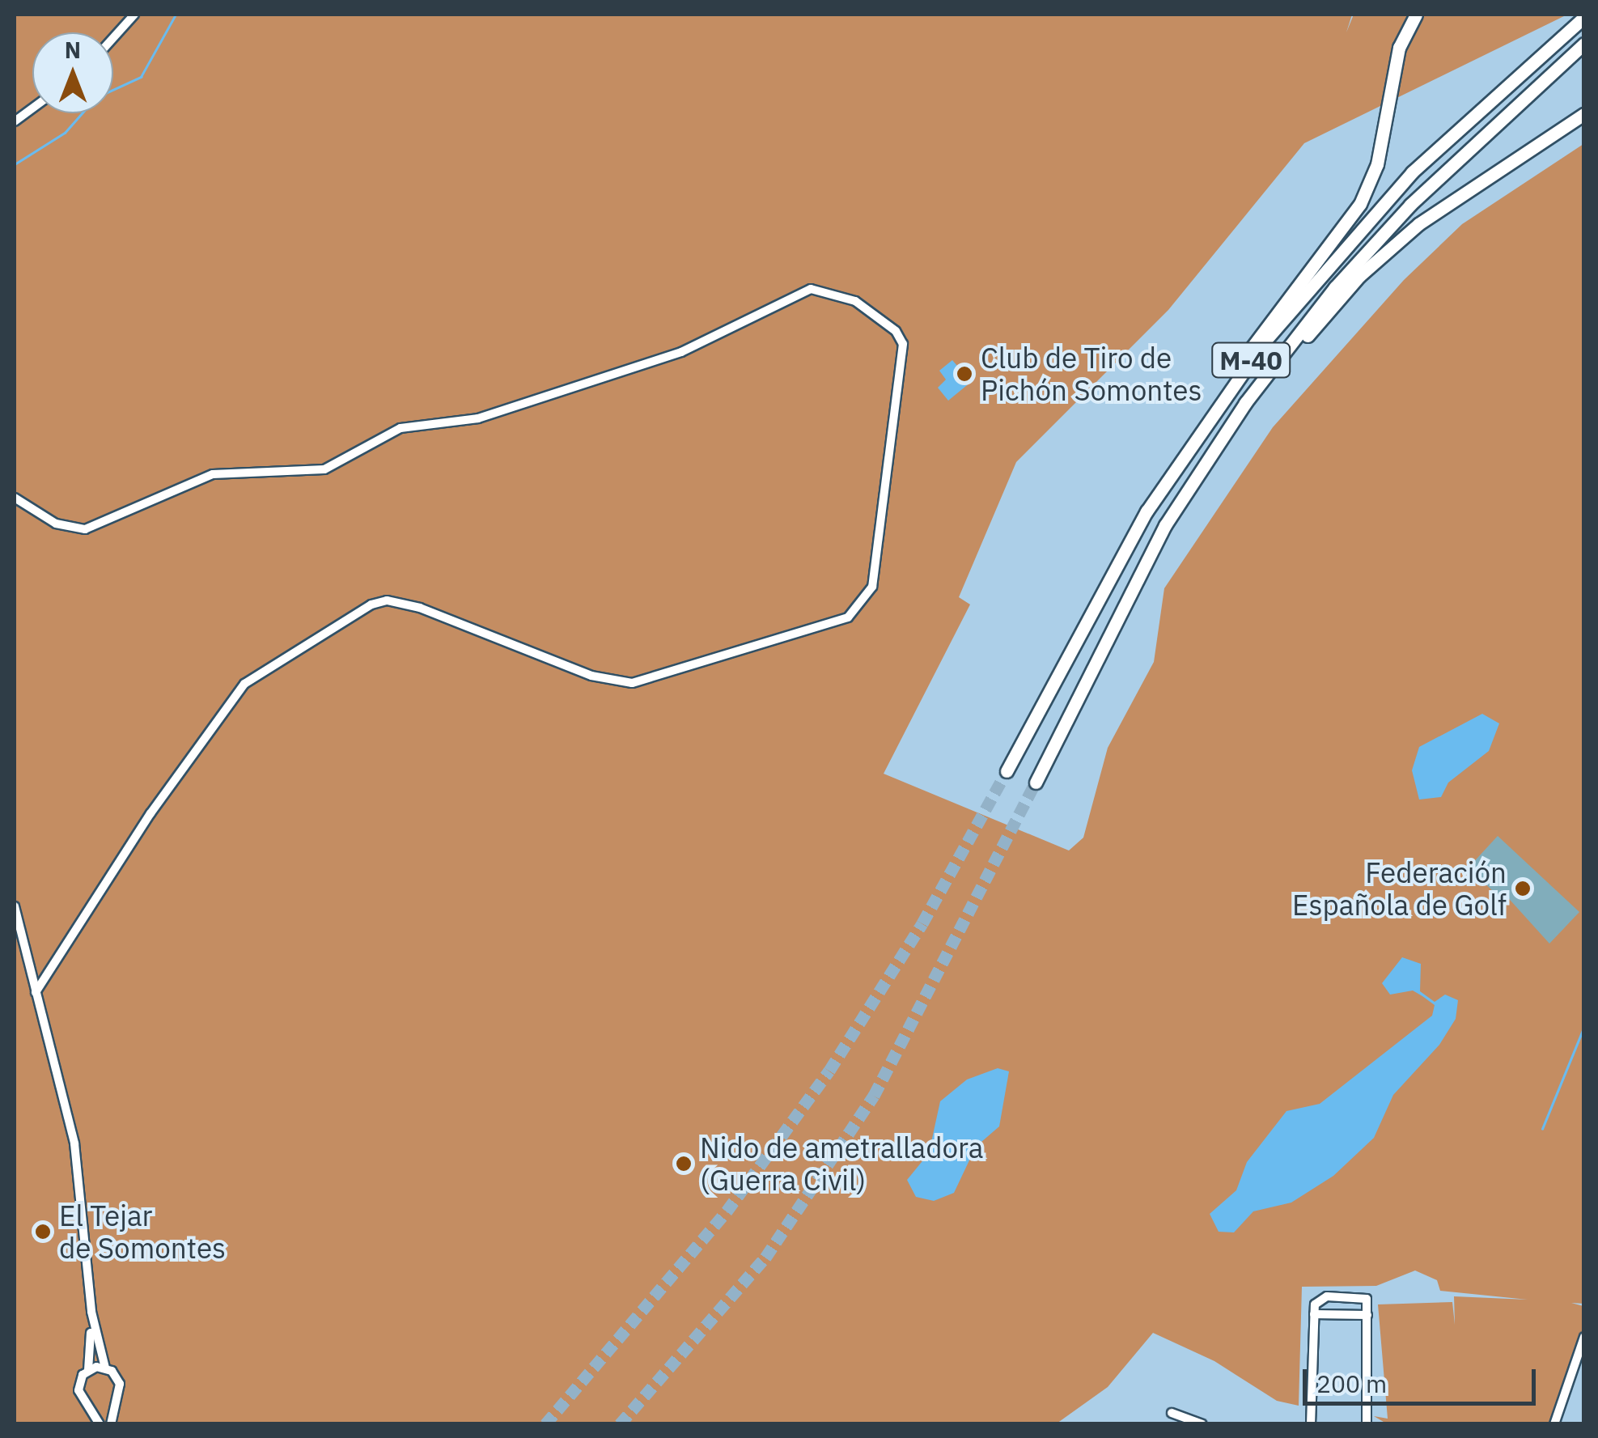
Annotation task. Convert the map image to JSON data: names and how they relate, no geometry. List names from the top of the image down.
{
  "streets": {
    "highway": ["M-40"]
  },
  "places": [
    "Club de Tiro de Pichón Somontes",
    "Federación Española de Golf",
    "Nido de ametralladora (Guerra Civil)",
    "El Tejar de Somontes"
  ],
  "scale_bar": "200 m",
  "north": "top"
}
